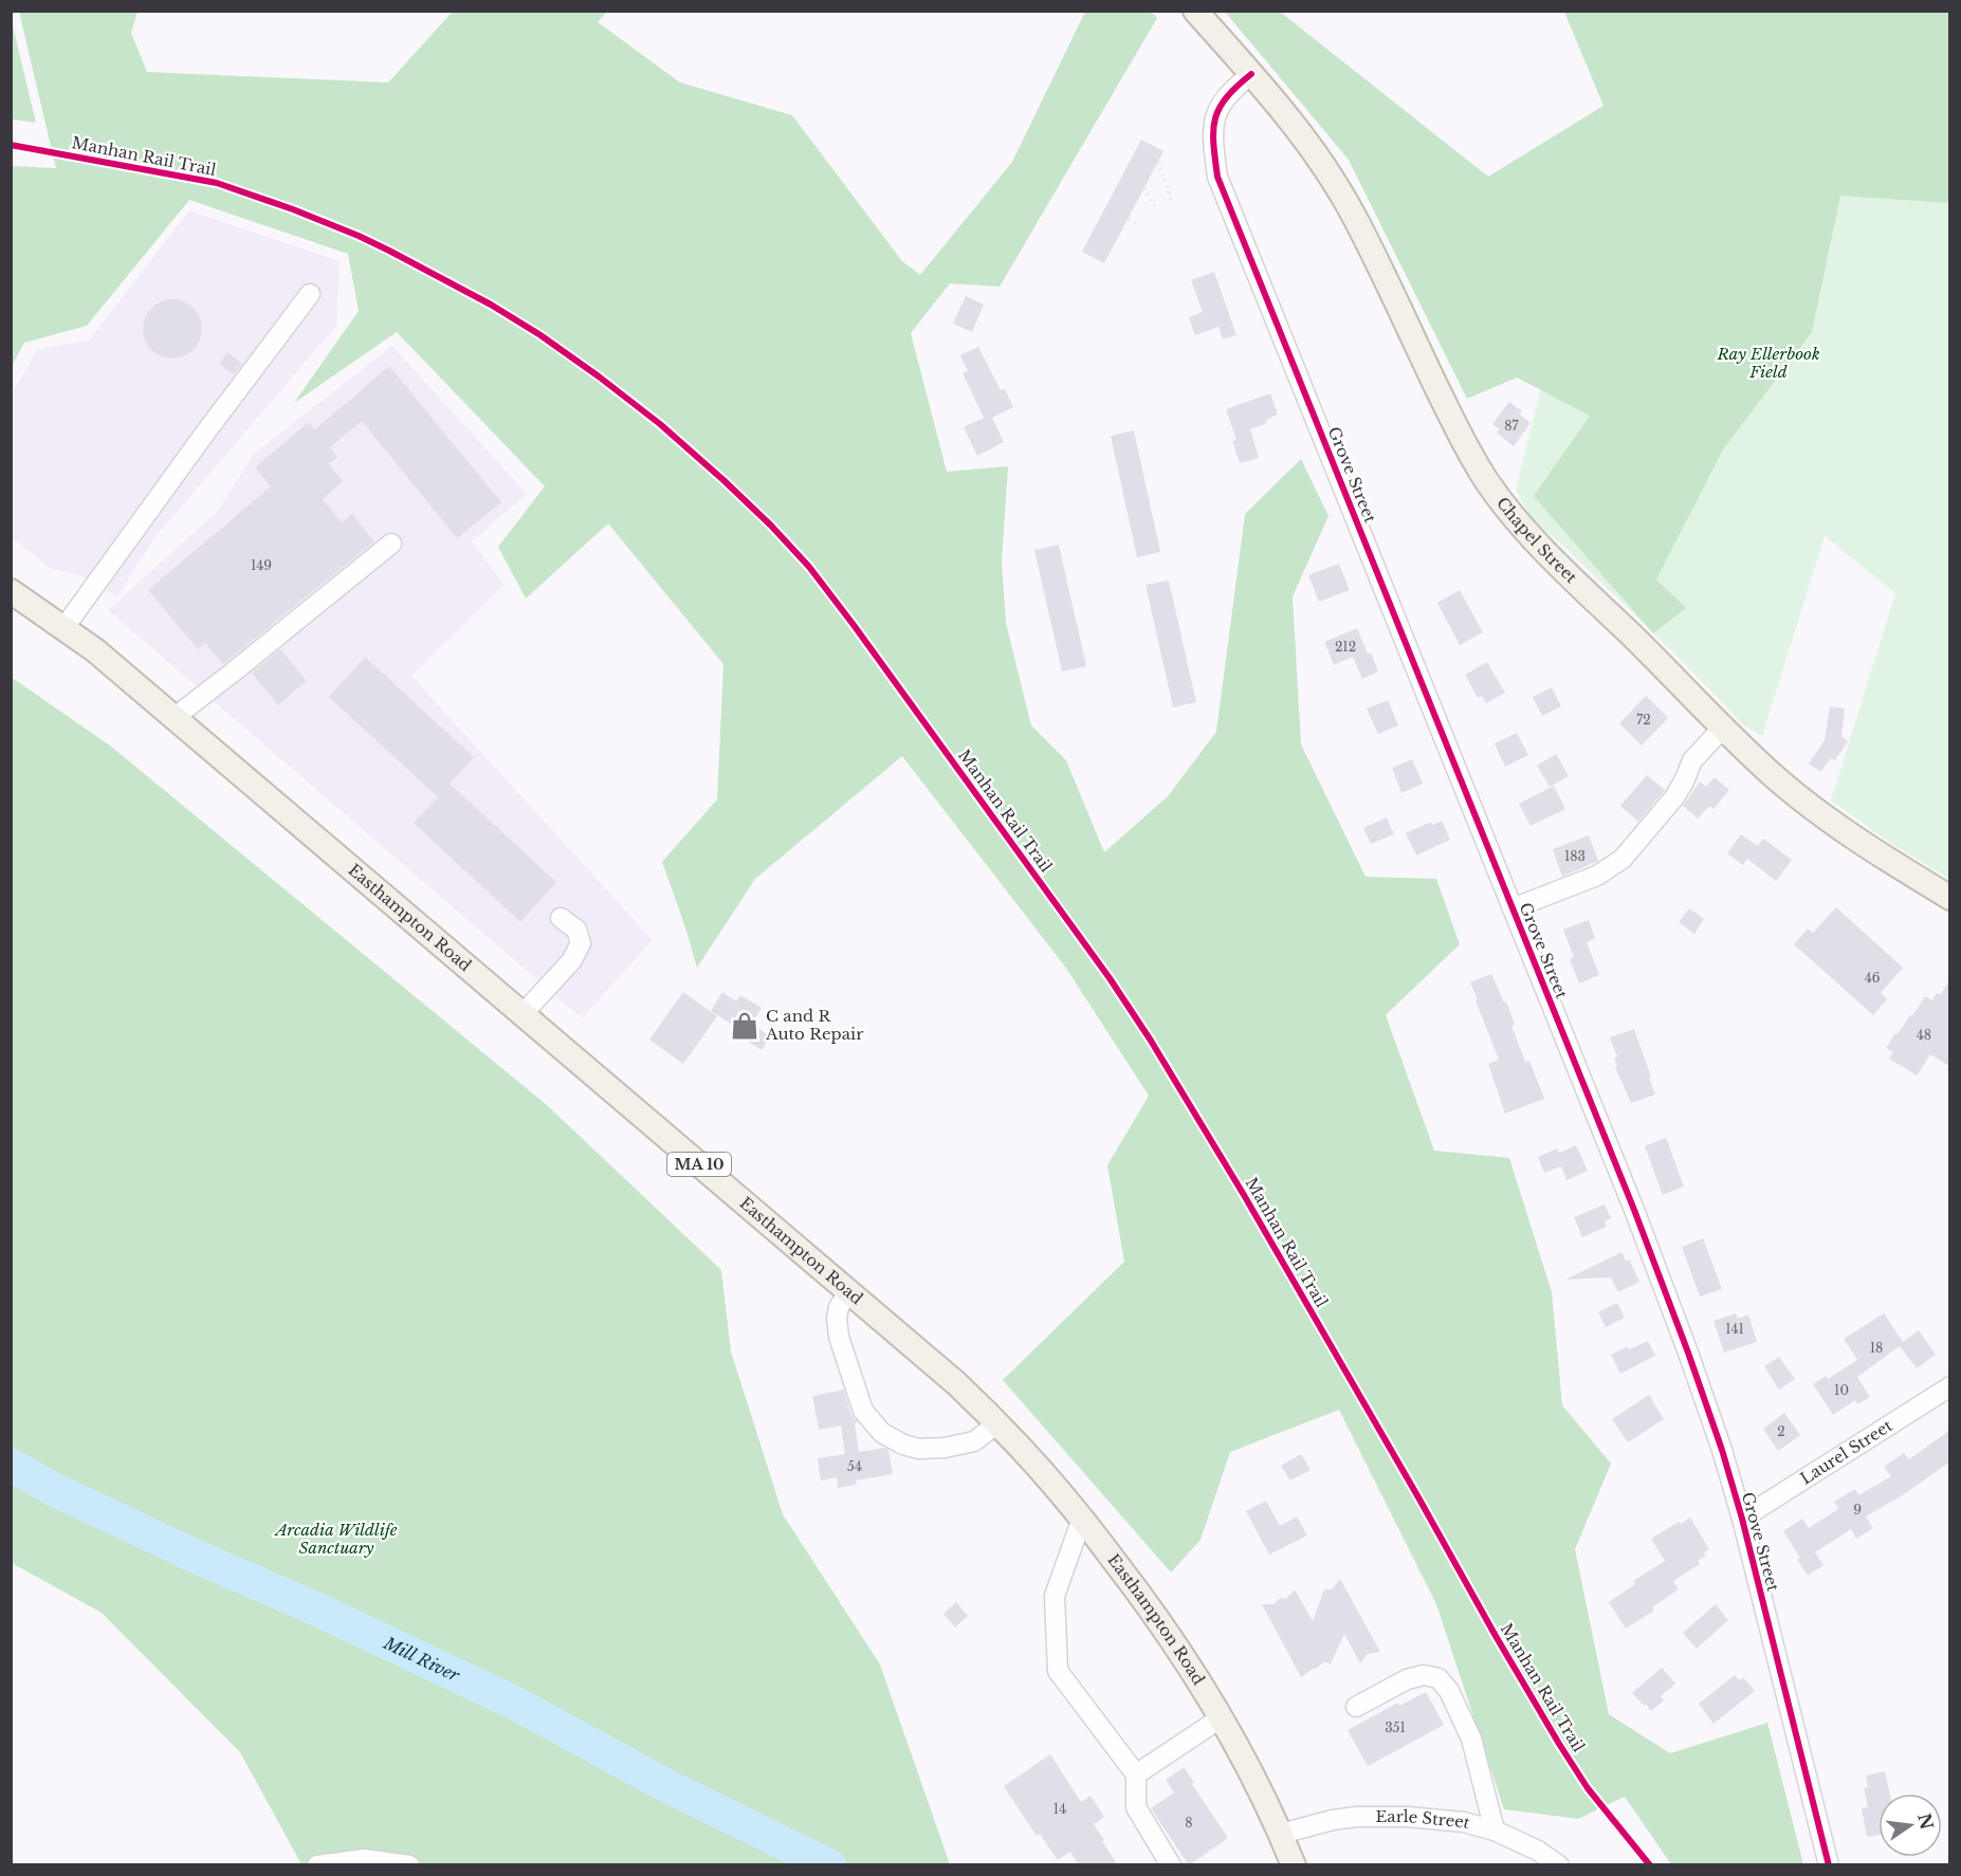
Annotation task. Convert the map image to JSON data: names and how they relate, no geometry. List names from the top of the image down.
{
  "streets": {
    "main road": ["Chapel Street", "Easthampton Road", "MA 10"],
    "street": ["Grove Street", "Laurel Street", "Earle Street"],
    "cycle path": ["Manhan Rail Trail"]
  },
  "crossings": [
    ["Grove Street", "Chapel Street"],
    ["Grove Street", "Laurel Street"],
    ["Easthampton Road", "MA 10"],
    ["Easthampton Road", "Earle Street"],
    ["MA 10", "Earle Street"]
  ],
  "water": ["Mill River"],
  "parks": ["Ray Ellerbook Field", "Arcadia Wildlife Sanctuary"],
  "places": {
    "shop": ["C and R Auto Repair"]
  },
  "house_numbers": [
    "87",
    "149",
    "212",
    "72",
    "183",
    "46",
    "48",
    "141",
    "18",
    "10",
    "2",
    "54",
    "9",
    "351",
    "14",
    "8"
  ],
  "north": "right"
}
